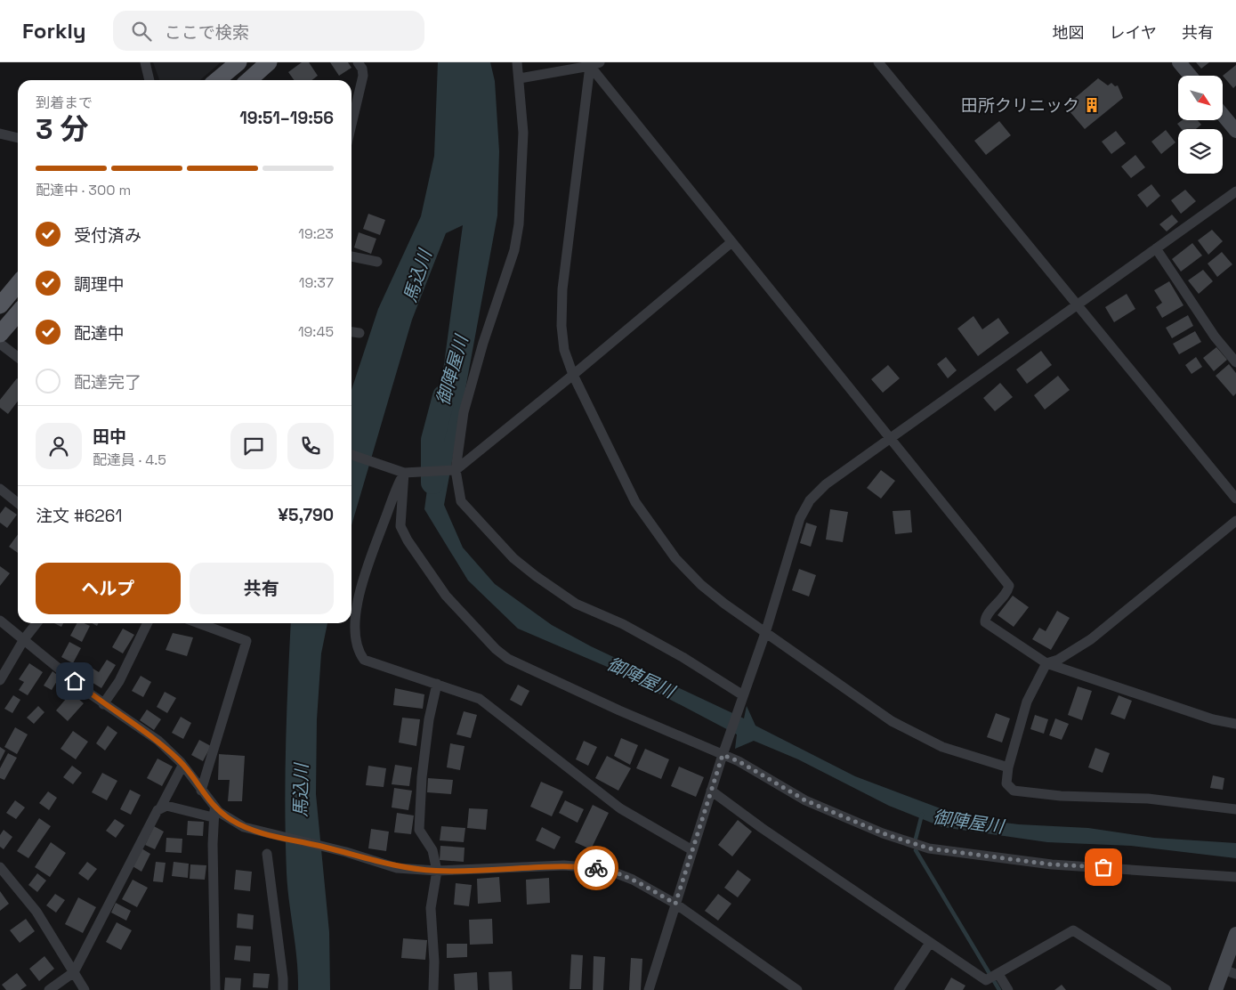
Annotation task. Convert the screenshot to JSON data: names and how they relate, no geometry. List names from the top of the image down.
{
  "water": ["馬込川", "御陣屋川"],
  "places": {
    "building": ["田所クリニック"]
  },
  "north": "bottom right",
  "page": {
    "header": "Forkly",
    "search": "ここで検索",
    "nav": ["地図", "レイヤ", "共有"],
    "heading": ["3 分", "到着まで", "19:51–19:56"],
    "panel": [
      "田中",
      "配達員 · 4.5",
      "注文 #6261",
      "¥5,790"
    ],
    "bar": "配達中 · 300 m",
    "list": [
      ["受付済み", "19:23"],
      ["調理中", "19:37"],
      ["配達中", "19:45"],
      "配達完了"
    ],
    "buttons": ["ヘルプ", "共有"]
  }
}
